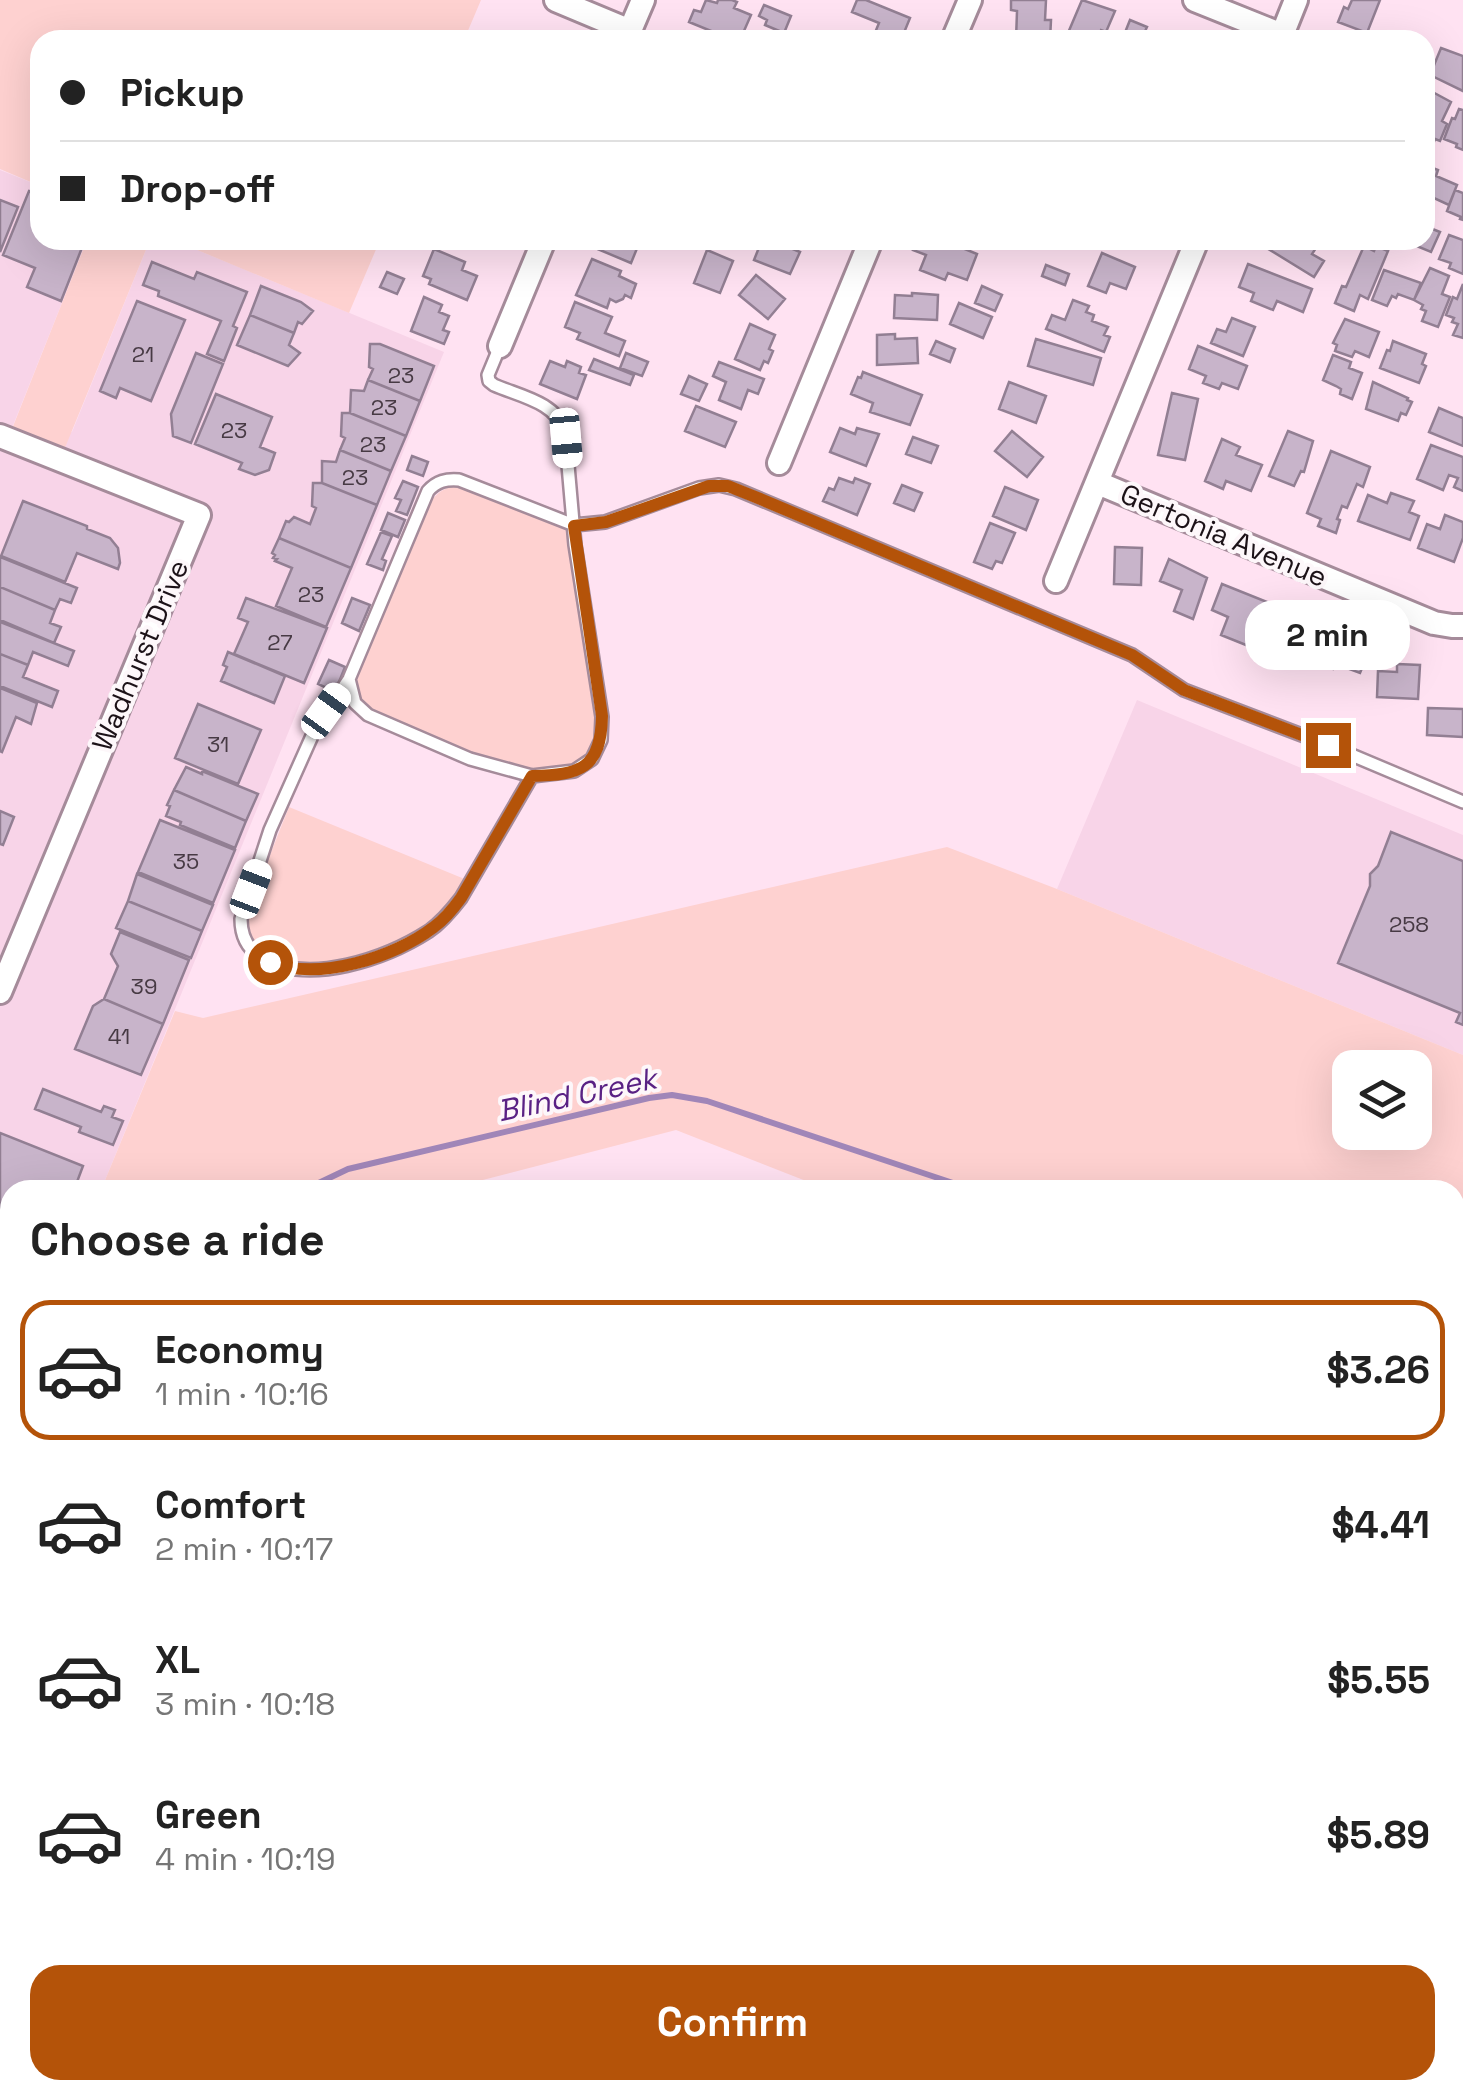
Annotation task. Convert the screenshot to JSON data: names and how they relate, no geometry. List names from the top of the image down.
{
  "streets": {
    "street": ["Gertonia Avenue", "Wadhurst Drive"]
  },
  "water": ["Blind Creek"],
  "house_numbers": [
    "21",
    "23",
    "23",
    "23",
    "23",
    "23",
    "23",
    "27",
    "31",
    "35",
    "258",
    "39",
    "41"
  ],
  "page": {
    "banner": ["Pickup", "Drop-off"],
    "bubble": "2 min",
    "heading": "Choose a ride",
    "list": [
      {
        "name": "Economy",
        "note": "1 min · 10:16",
        "value": "$3.26"
      },
      {
        "name": "Comfort",
        "note": "2 min · 10:17",
        "value": "$4.41"
      },
      {
        "name": "XL",
        "note": "3 min · 10:18",
        "value": "$5.55"
      },
      {
        "name": "Green",
        "note": "4 min · 10:19",
        "value": "$5.89"
      }
    ],
    "buttons": "Confirm"
  }
}
